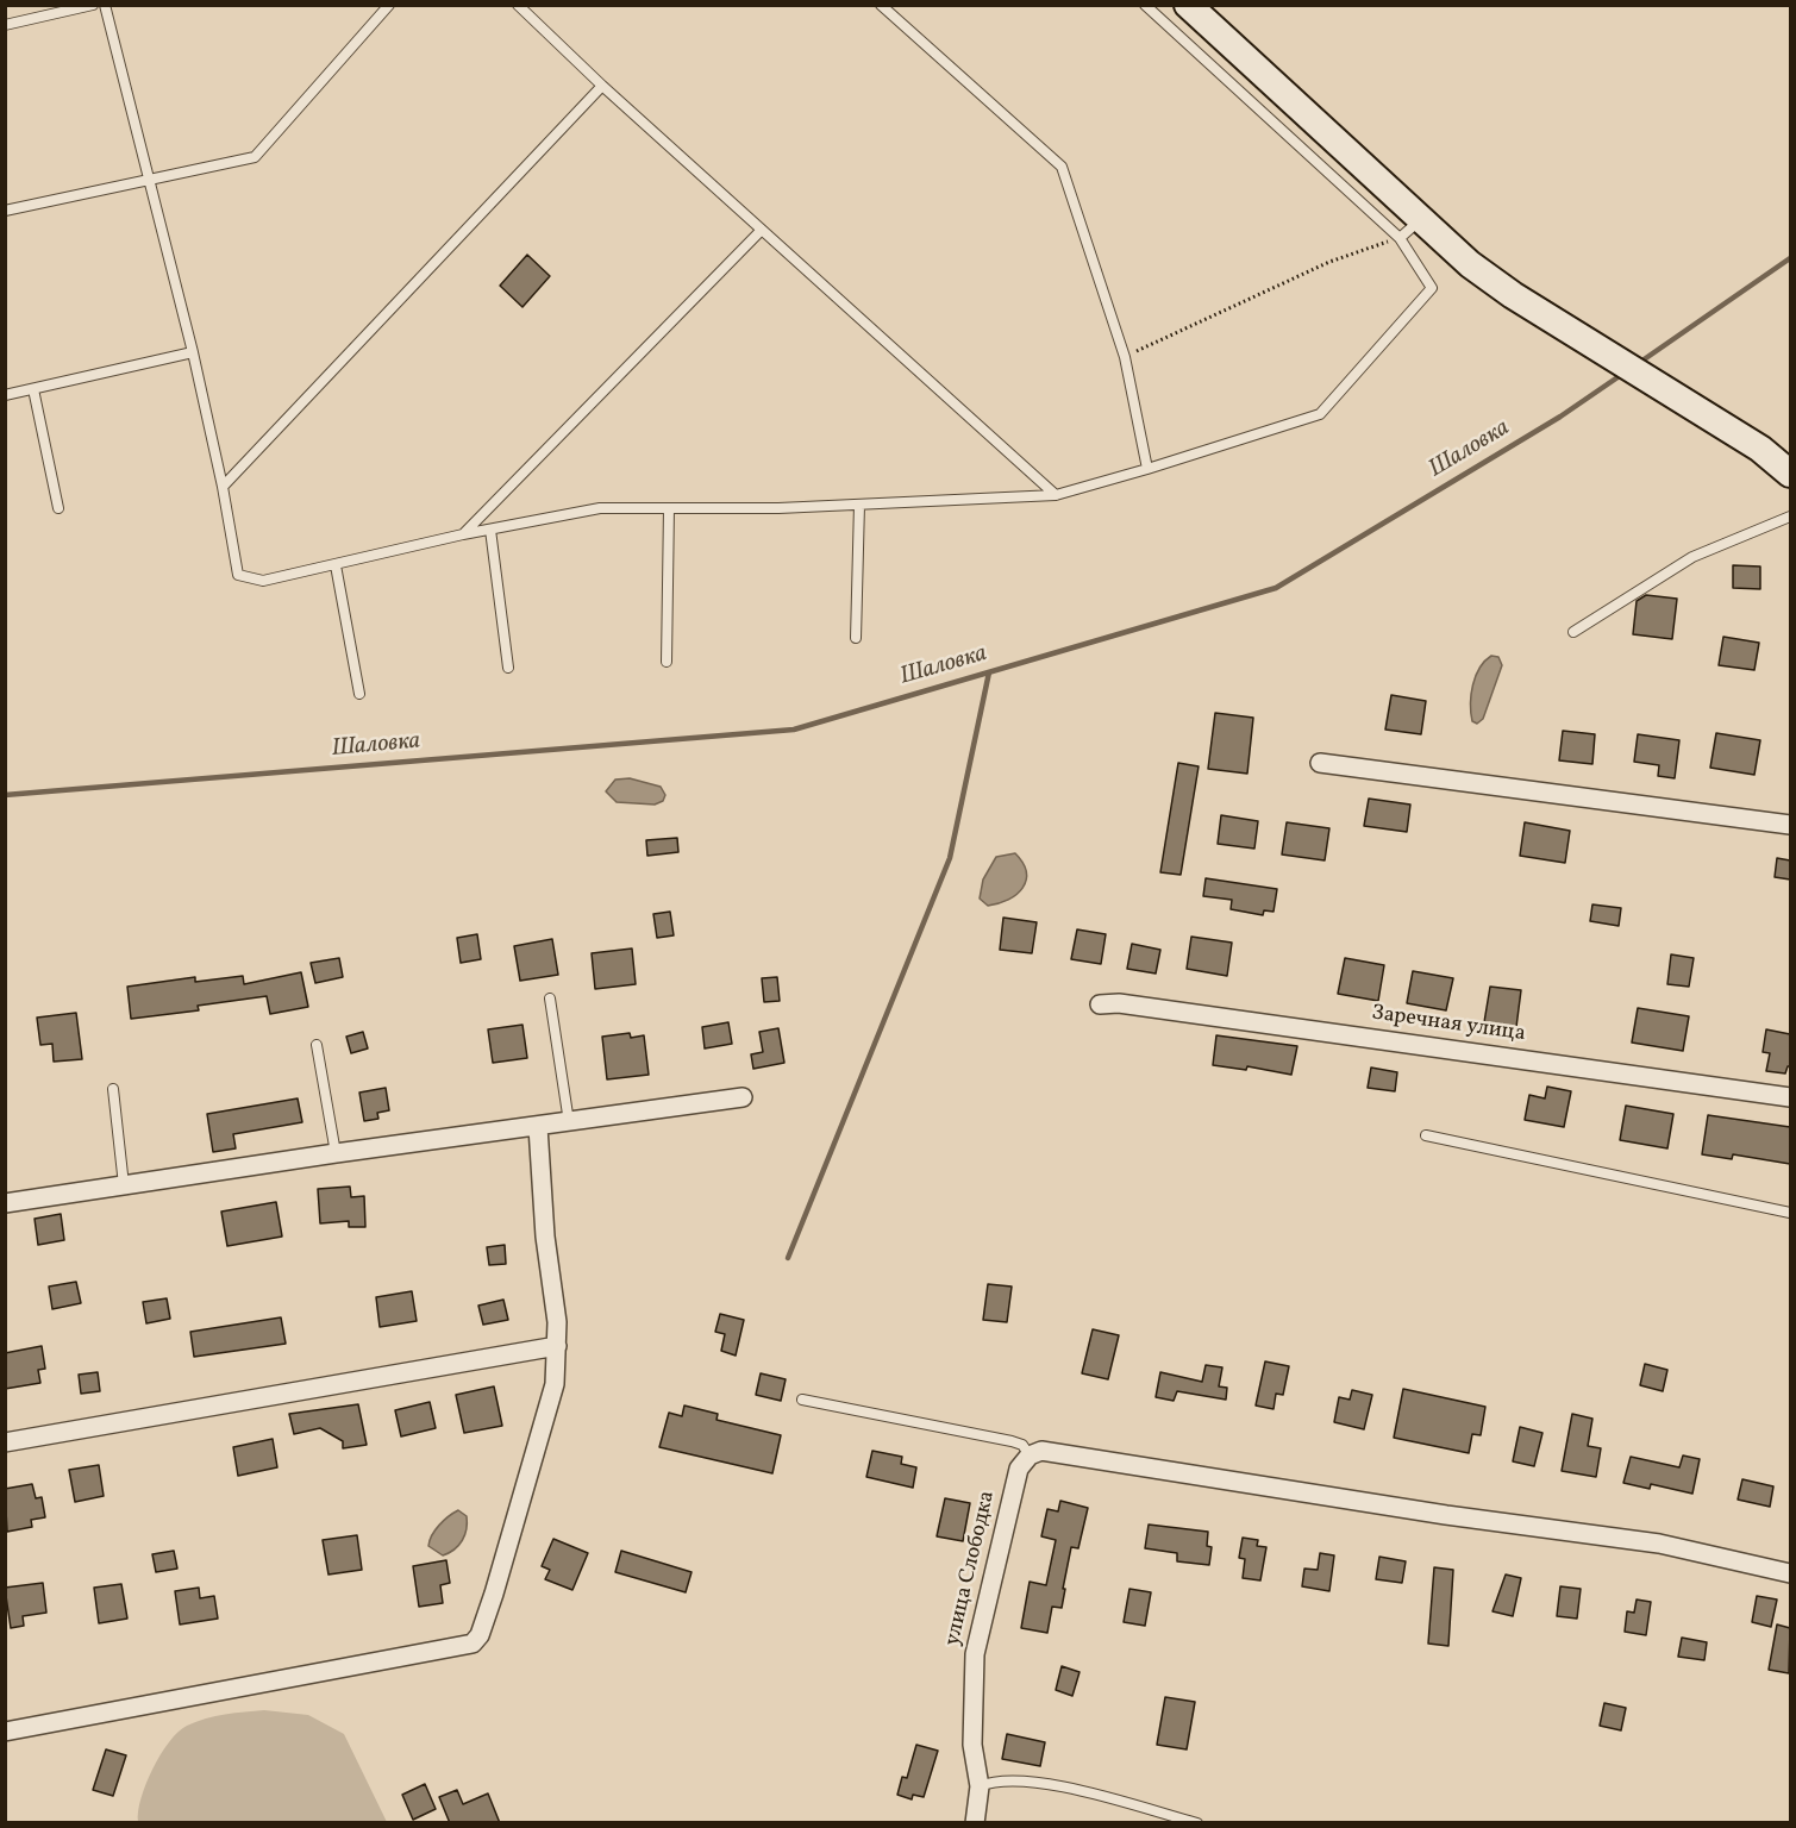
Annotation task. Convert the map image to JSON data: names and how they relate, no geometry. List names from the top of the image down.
{
  "streets": {
    "street": ["Заречная улица", "улица Слободка"]
  },
  "water": ["Шаловка"]
}
